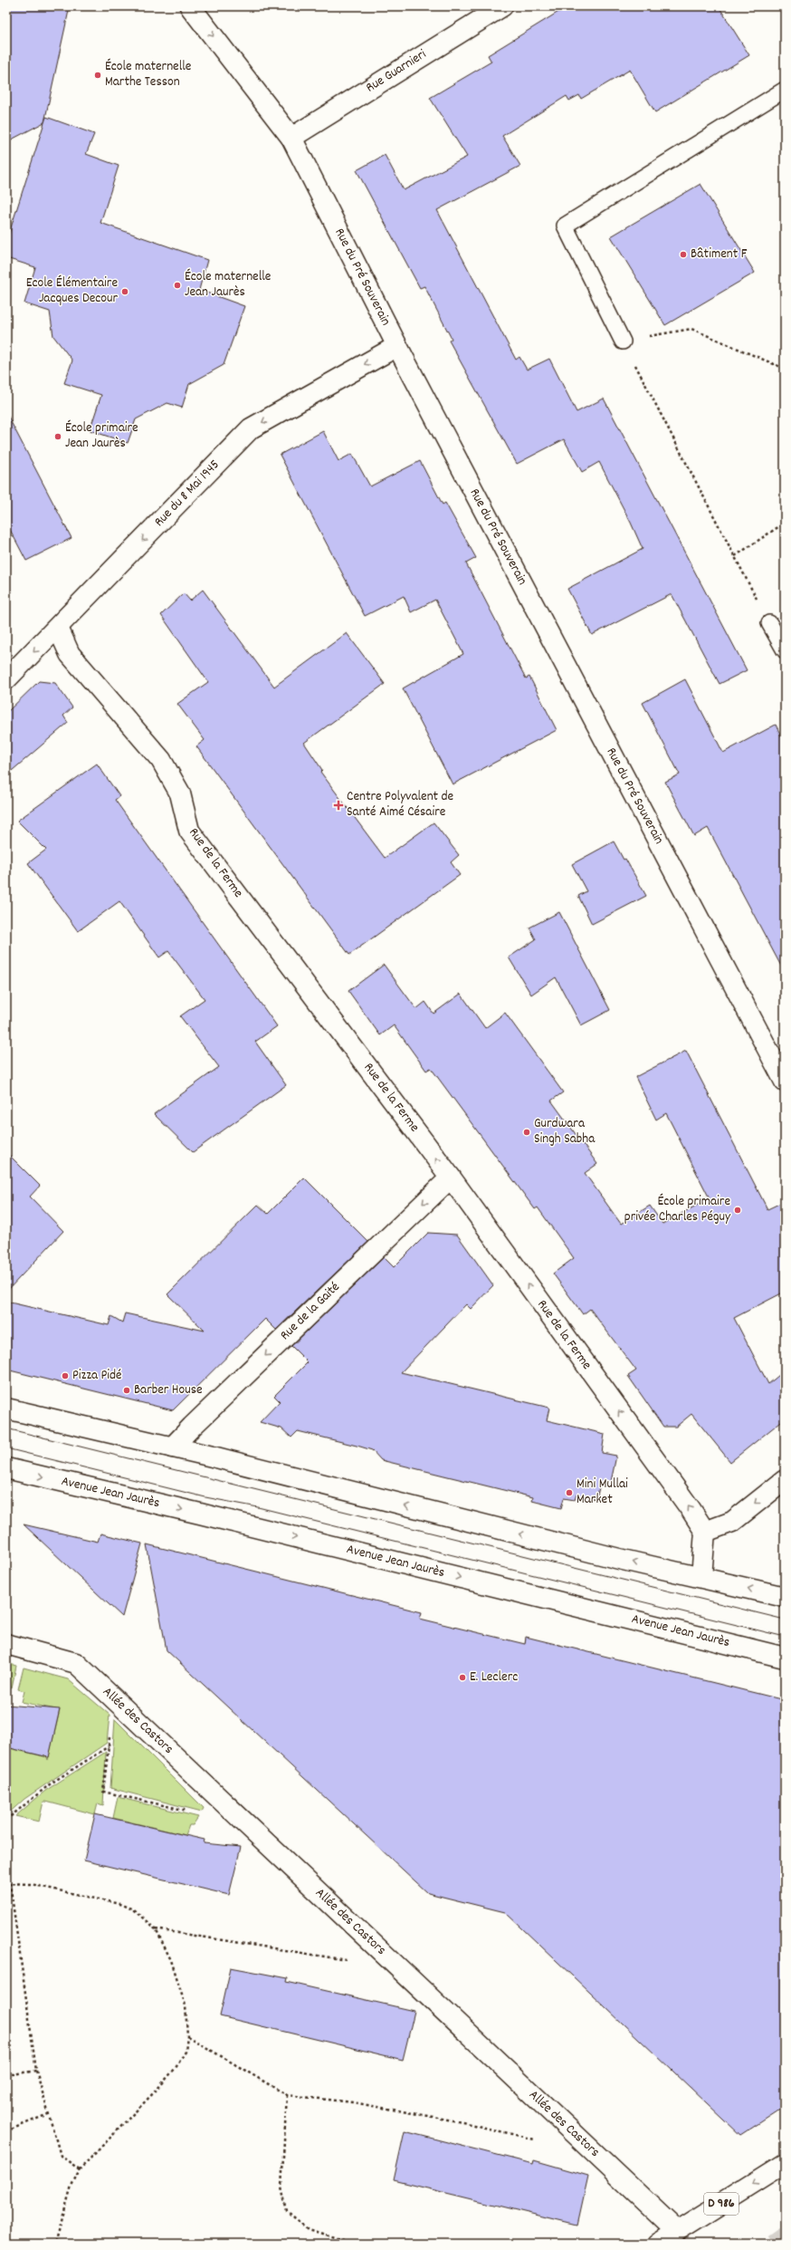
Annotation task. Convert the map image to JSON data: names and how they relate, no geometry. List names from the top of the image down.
{
  "streets": {
    "street": [
      "Rue Guarnieri",
      "Rue du Pré Souverain",
      "Rue du 8 Mai 1945",
      "Rue de la Ferme",
      "Rue de la Gaité",
      "Avenue Jean Jaurès",
      "Allée des Castors",
      "D 986"
    ]
  },
  "crossings": [
    ["Rue Guarnieri", "Rue du Pré Souverain"],
    ["Rue du Pré Souverain", "Rue du 8 Mai 1945"],
    ["Rue du 8 Mai 1945", "Rue de la Ferme"],
    ["Rue de la Ferme", "Rue de la Gaité"],
    ["Allée des Castors", "D 986"]
  ],
  "one_way": ["Rue du 8 Mai 1945", "Rue de la Ferme", "Rue de la Gaité"],
  "places": {
    "other": [
      "École maternelle Marthe Tesson",
      "Bâtiment F",
      "École maternelle Jean Jaurès",
      "Ecole Élémentaire Jacques Decour",
      "École primaire Jean Jaurès",
      "Gurdwara Singh Sabha",
      "École primaire privée Charles Péguy",
      "Pizza Pidé",
      "Barber House",
      "Mini Mullai Market",
      "E. Leclerc"
    ],
    "health": ["Centre Polyvalent de Santé Aimé Césaire"]
  }
}
